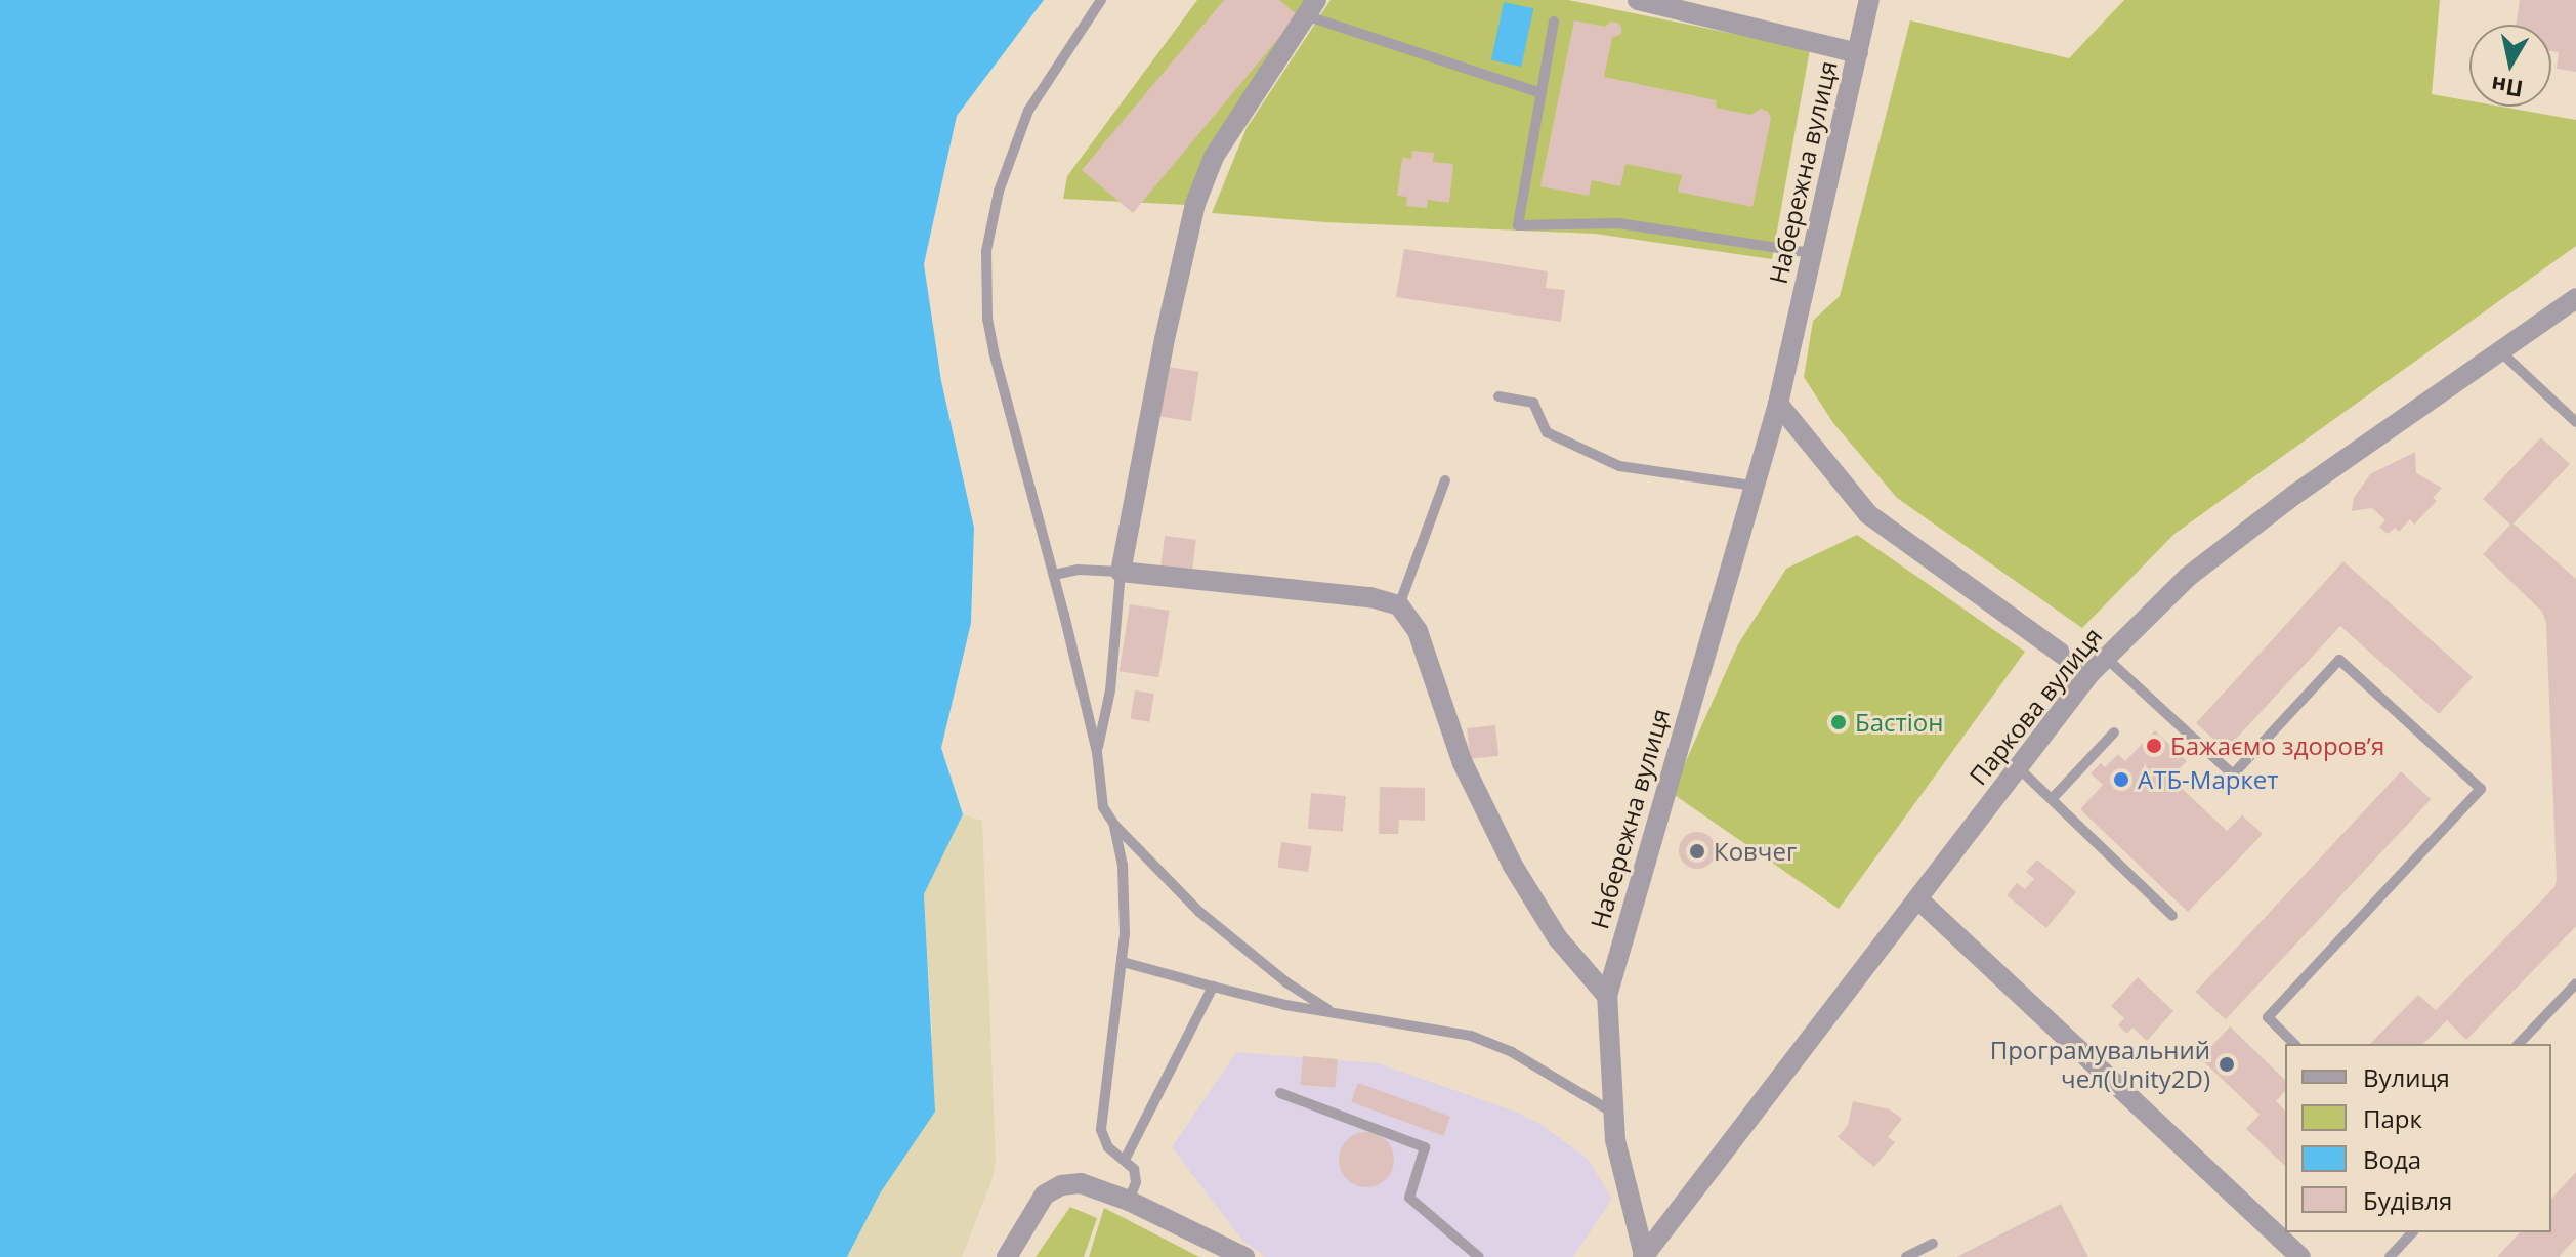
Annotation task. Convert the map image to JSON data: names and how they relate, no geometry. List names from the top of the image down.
{
  "streets": {
    "street": ["Набережна вулиця", "Паркова вулиця"]
  },
  "crossings": [
    ["Набережна вулиця", "Паркова вулиця"]
  ],
  "places": [
    "Бастіон",
    "Бажаємо здоровʼя",
    "АТБ-Маркет",
    "Ковчег",
    "Програмувальний чел(Unity2D)"
  ],
  "legend": [
    "Вулиця",
    "Парк",
    "Вода",
    "Будівля"
  ],
  "north": "bottom"
}
